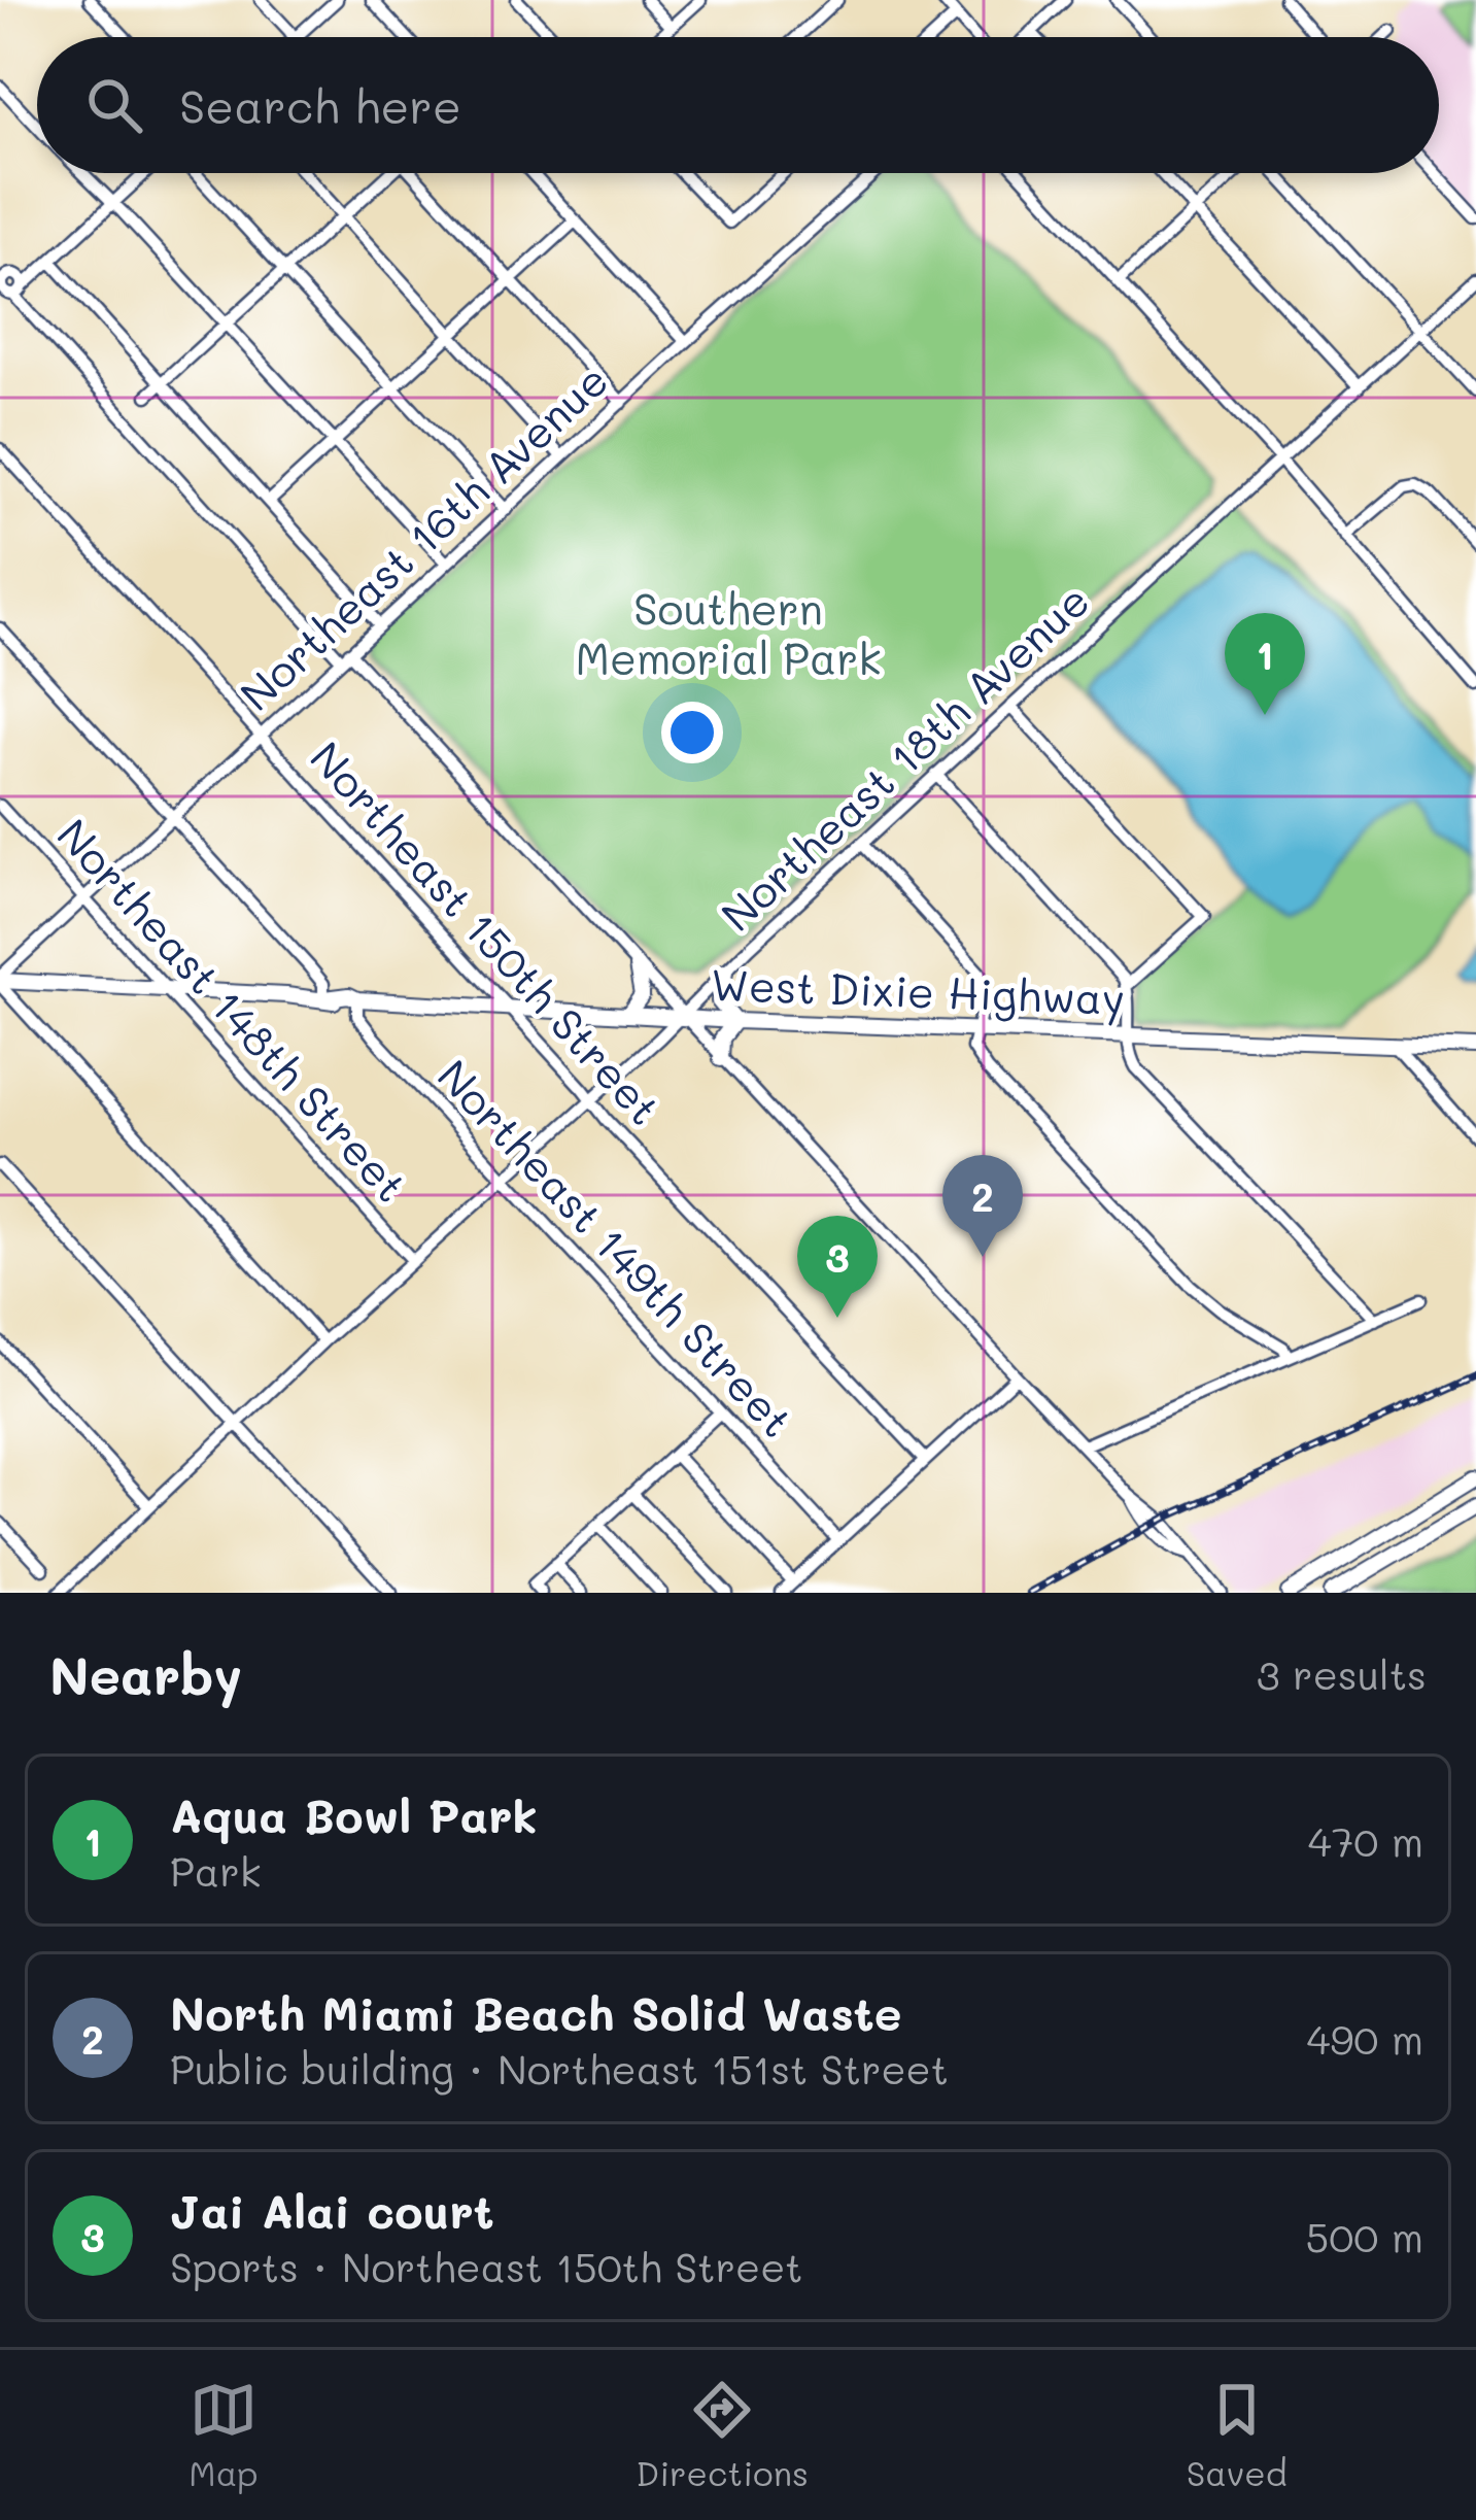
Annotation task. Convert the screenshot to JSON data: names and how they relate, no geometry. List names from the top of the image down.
{
  "streets": {
    "main road": ["West Dixie Highway"],
    "street": [
      "Northeast 16th Avenue",
      "Northeast 18th Avenue",
      "Northeast 150th Street",
      "Northeast 148th Street",
      "Northeast 149th Street"
    ]
  },
  "crossings": [
    ["Northeast 16th Avenue", "Northeast 150th Street"],
    ["Northeast 16th Avenue", "West Dixie Highway"],
    ["Northeast 16th Avenue", "Northeast 148th Street"],
    ["Northeast 18th Avenue", "Northeast 150th Street"],
    ["Northeast 18th Avenue", "West Dixie Highway"],
    ["Northeast 18th Avenue", "Northeast 148th Street"],
    ["Northeast 18th Avenue", "Northeast 149th Street"],
    ["Northeast 150th Street", "West Dixie Highway"],
    ["West Dixie Highway", "Northeast 148th Street"],
    ["West Dixie Highway", "Northeast 149th Street"]
  ],
  "parks": ["Southern Memorial Park"],
  "page": {
    "search": "Search here",
    "pins": ["1", "2", "3"],
    "heading": ["Nearby", "3 results"],
    "list": [
      {
        "mark": "1",
        "name": "Aqua Bowl Park",
        "note": "Park",
        "value": "470 m"
      },
      {
        "mark": "2",
        "name": "North Miami Beach Solid Waste",
        "note": "Public building · Northeast 151st Street",
        "value": "490 m"
      },
      {
        "mark": "3",
        "name": "Jai Alai court",
        "note": "Sports · Northeast 150th Street",
        "value": "500 m"
      }
    ],
    "nav": ["Map", "Directions", "Saved"]
  }
}
